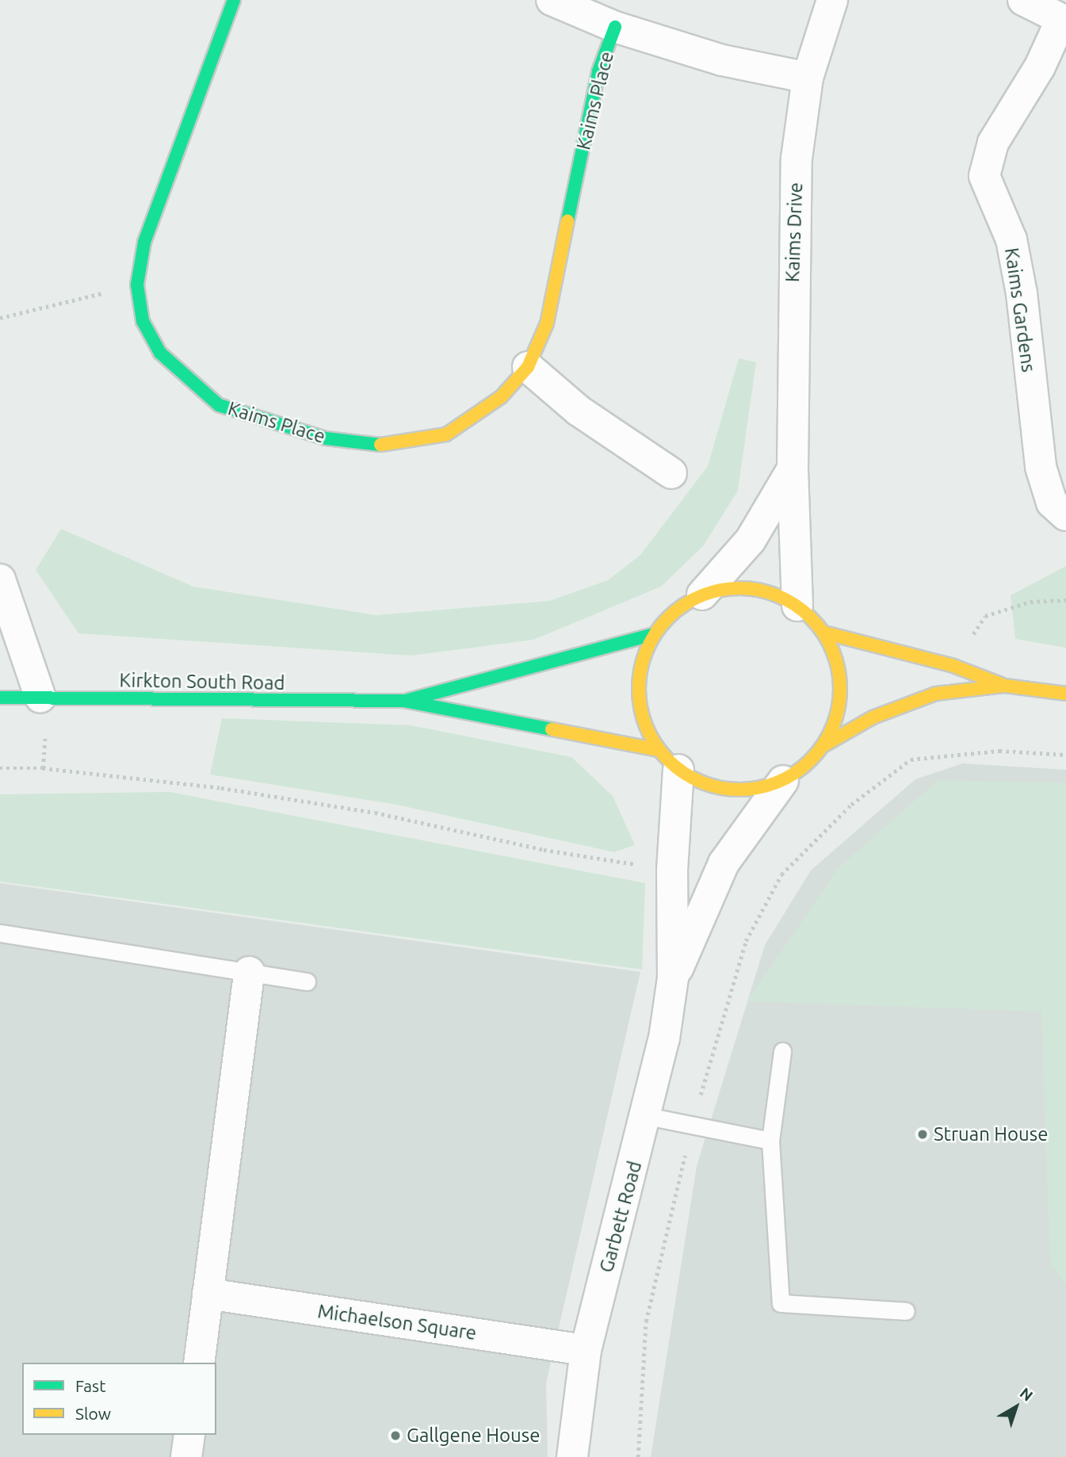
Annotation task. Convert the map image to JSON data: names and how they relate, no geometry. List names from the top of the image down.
{
  "streets": {
    "street": [
      "Kaims Place",
      "Kaims Drive",
      "Kaims Gardens",
      "Kirkton South Road",
      "Garbett Road",
      "Michaelson Square"
    ]
  },
  "crossings": [
    ["Kaims Place", "Kaims Drive"],
    ["Kirkton South Road", "Garbett Road"],
    ["Garbett Road", "Michaelson Square"]
  ],
  "places": ["Struan House", "Gallgene House"],
  "legend": ["Fast", "Slow"],
  "north": "top right"
}
